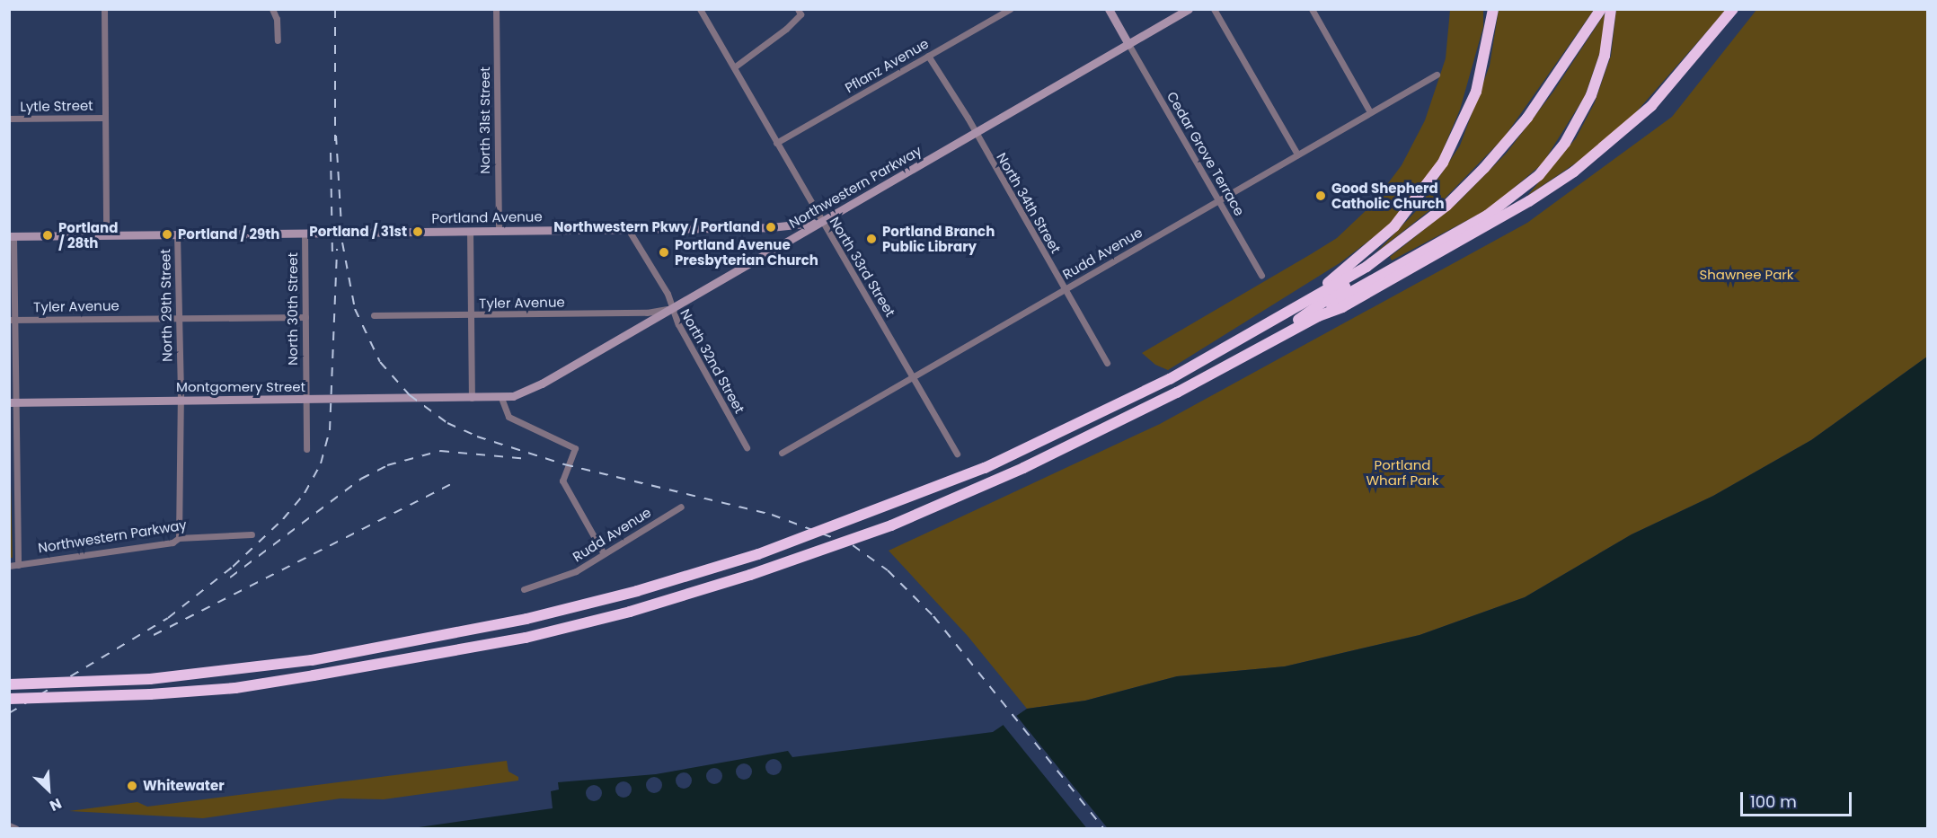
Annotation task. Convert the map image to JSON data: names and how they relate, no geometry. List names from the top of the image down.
{
  "streets": {
    "street": [
      "Pflanz Avenue",
      "Lytle Street",
      "North 31st Street",
      "Cedar Grove Terrace",
      "Northwestern Parkway",
      "North 34th Street",
      "Portland Avenue",
      "Rudd Avenue",
      "North 33rd Street",
      "Tyler Avenue",
      "North 29th Street",
      "North 30th Street",
      "North 32nd Street",
      "Montgomery Street"
    ]
  },
  "crossings": [
    ["Pflanz Avenue", "North 34th Street"],
    ["Pflanz Avenue", "North 33rd Street"],
    ["North 31st Street", "Portland Avenue"],
    ["Cedar Grove Terrace", "Northwestern Parkway"],
    ["Cedar Grove Terrace", "Rudd Avenue"],
    ["Northwestern Parkway", "North 34th Street"],
    ["Northwestern Parkway", "Portland Avenue"],
    ["Northwestern Parkway", "North 33rd Street"],
    ["Northwestern Parkway", "Tyler Avenue"],
    ["Northwestern Parkway", "North 29th Street"],
    ["Northwestern Parkway", "North 32nd Street"],
    ["Northwestern Parkway", "Montgomery Street"],
    ["North 34th Street", "Rudd Avenue"],
    ["Portland Avenue", "North 33rd Street"],
    ["Portland Avenue", "North 32nd Street"],
    ["Rudd Avenue", "North 33rd Street"],
    ["Tyler Avenue", "North 29th Street"],
    ["Tyler Avenue", "North 30th Street"],
    ["Tyler Avenue", "North 32nd Street"],
    ["North 29th Street", "Montgomery Street"],
    ["North 30th Street", "Montgomery Street"]
  ],
  "parks": ["Shawnee Park", "Portland Wharf Park"],
  "places": [
    "Good Shepherd Catholic Church",
    "Northwestern Pkwy / Portland",
    "Portland / 31st",
    "Portland / 29th",
    "Portland / 28th",
    "Portland Branch Public Library",
    "Portland Avenue Presbyterian Church",
    "Whitewater"
  ],
  "scale_bar": "100 m",
  "north": "bottom right"
}
